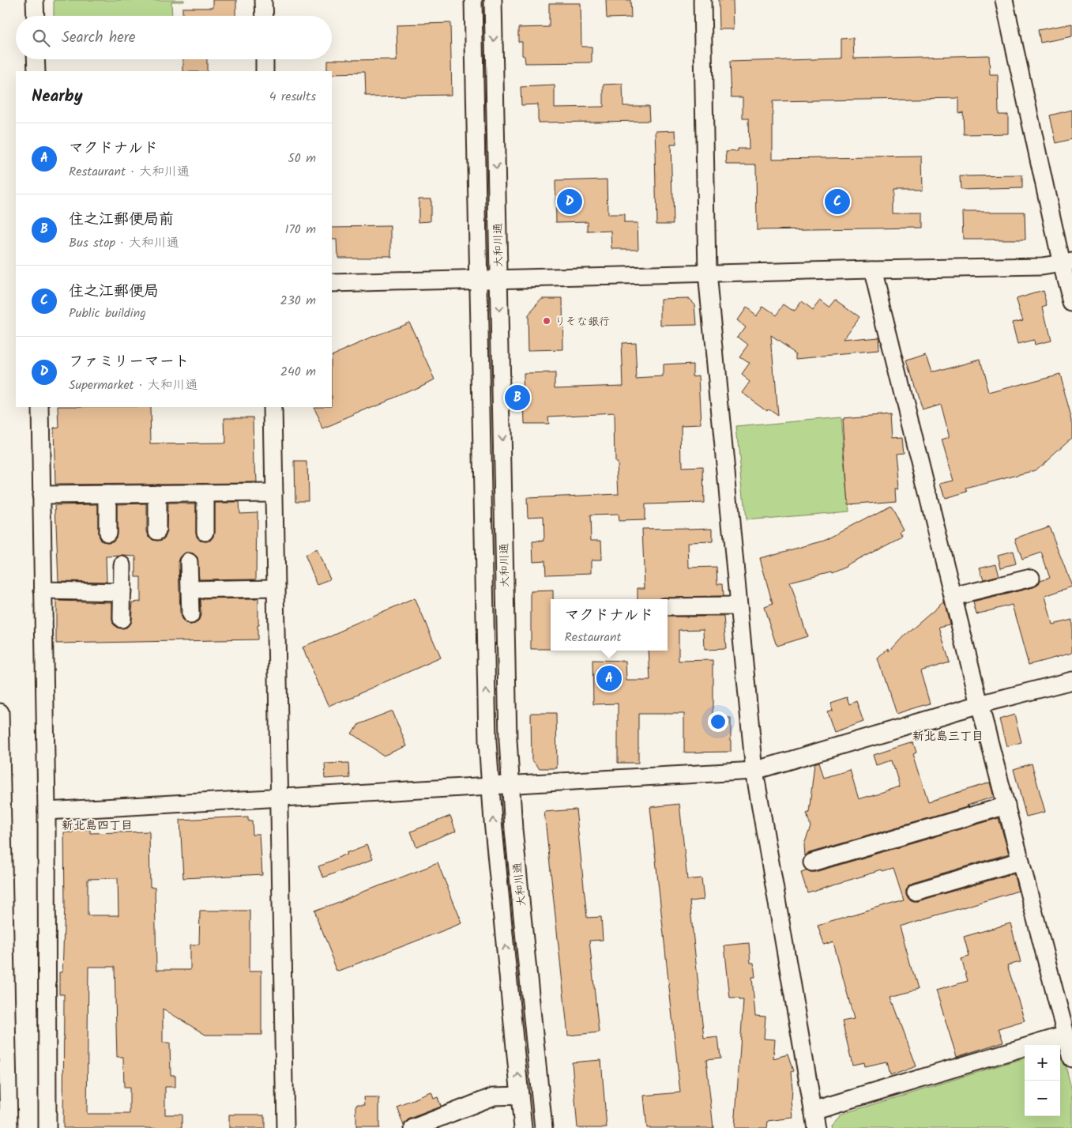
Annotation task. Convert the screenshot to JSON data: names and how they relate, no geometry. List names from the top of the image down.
{
  "streets": {
    "street": ["大和川通"]
  },
  "districts": ["新北島三丁目", "新北島四丁目"],
  "places": ["りそな銀行"],
  "page": {
    "search": "Search here",
    "heading": ["Nearby", "4 results"],
    "list": [
      {
        "mark": "A",
        "name": "マクドナルド",
        "note": "Restaurant · 大和川通",
        "value": "50 m"
      },
      {
        "mark": "B",
        "name": "住之江郵便局前",
        "note": "Bus stop · 大和川通",
        "value": "170 m"
      },
      {
        "mark": "C",
        "name": "住之江郵便局",
        "note": "Public building",
        "value": "230 m"
      },
      {
        "mark": "D",
        "name": "ファミリーマート",
        "note": "Supermarket · 大和川通",
        "value": "240 m"
      }
    ],
    "pins": [
      "C",
      "D",
      "B",
      "A"
    ],
    "popup": ["マクドナルド", "Restaurant"],
    "map_buttons": ["+", "−"]
  }
}
